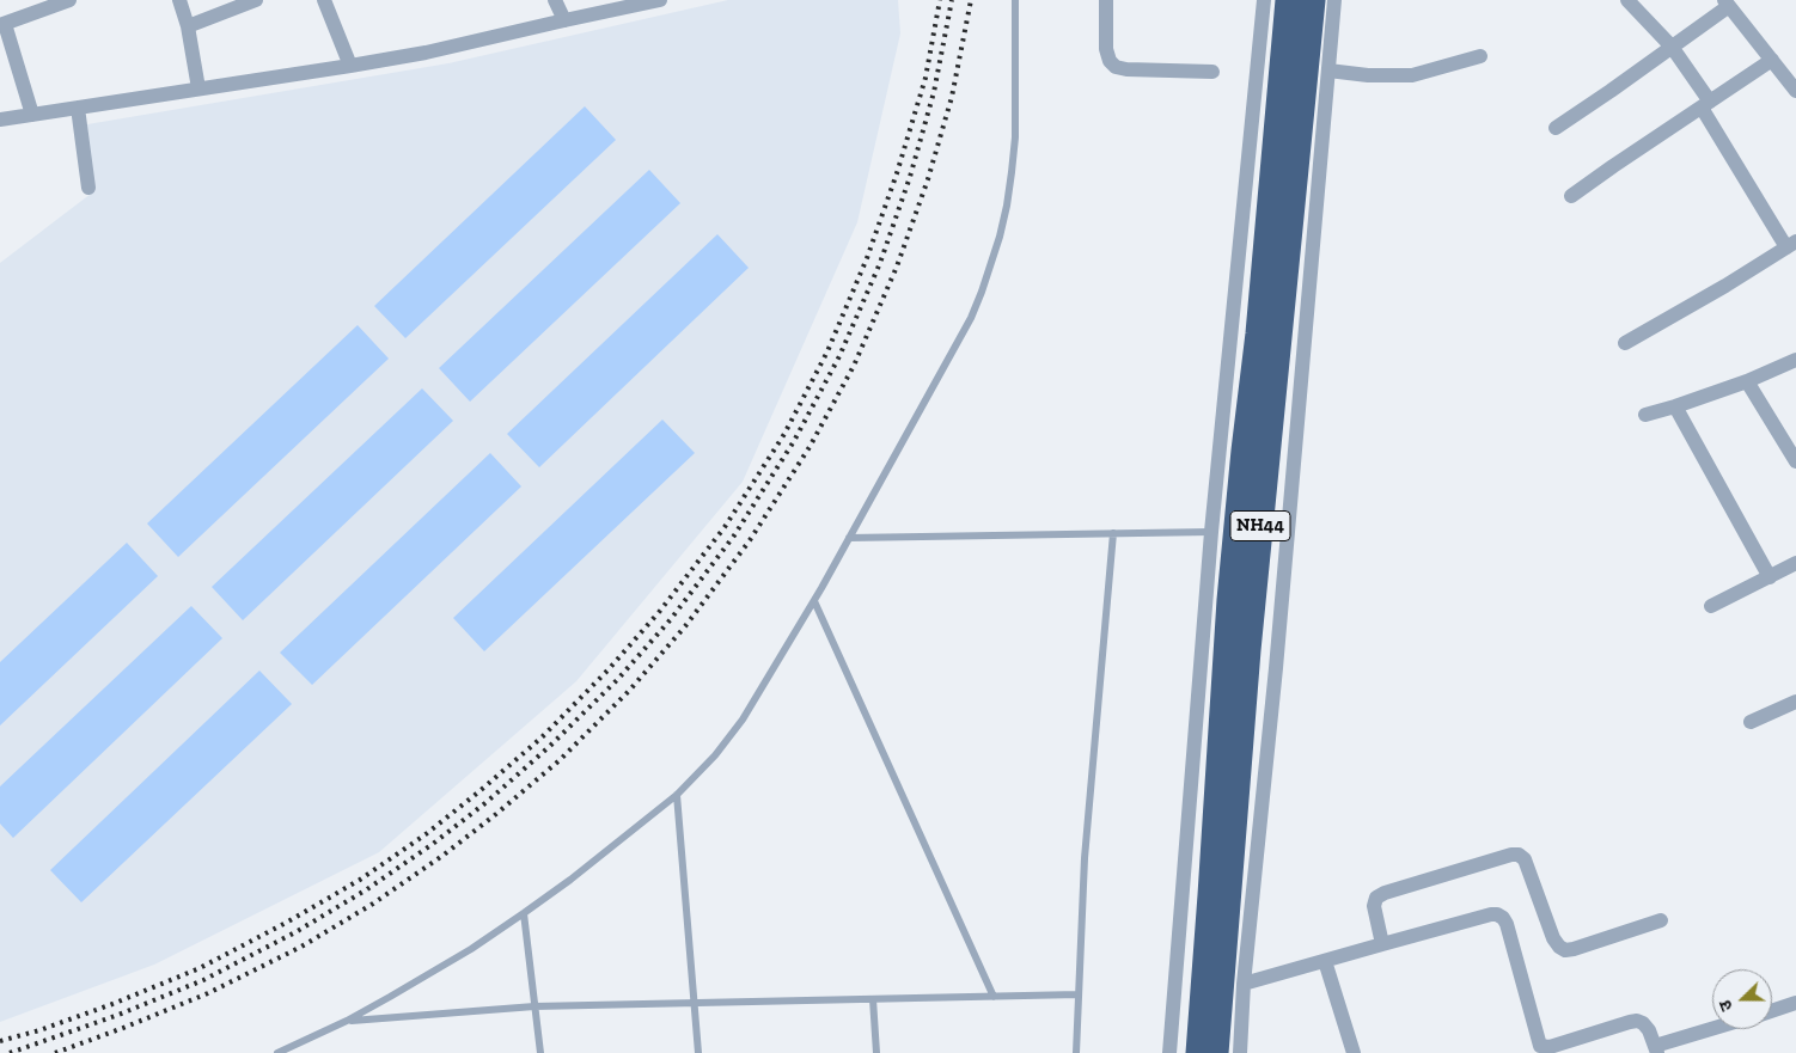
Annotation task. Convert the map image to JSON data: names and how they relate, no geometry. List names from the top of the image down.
{
  "streets": {
    "highway": ["NH44"]
  },
  "north": "left"
}
